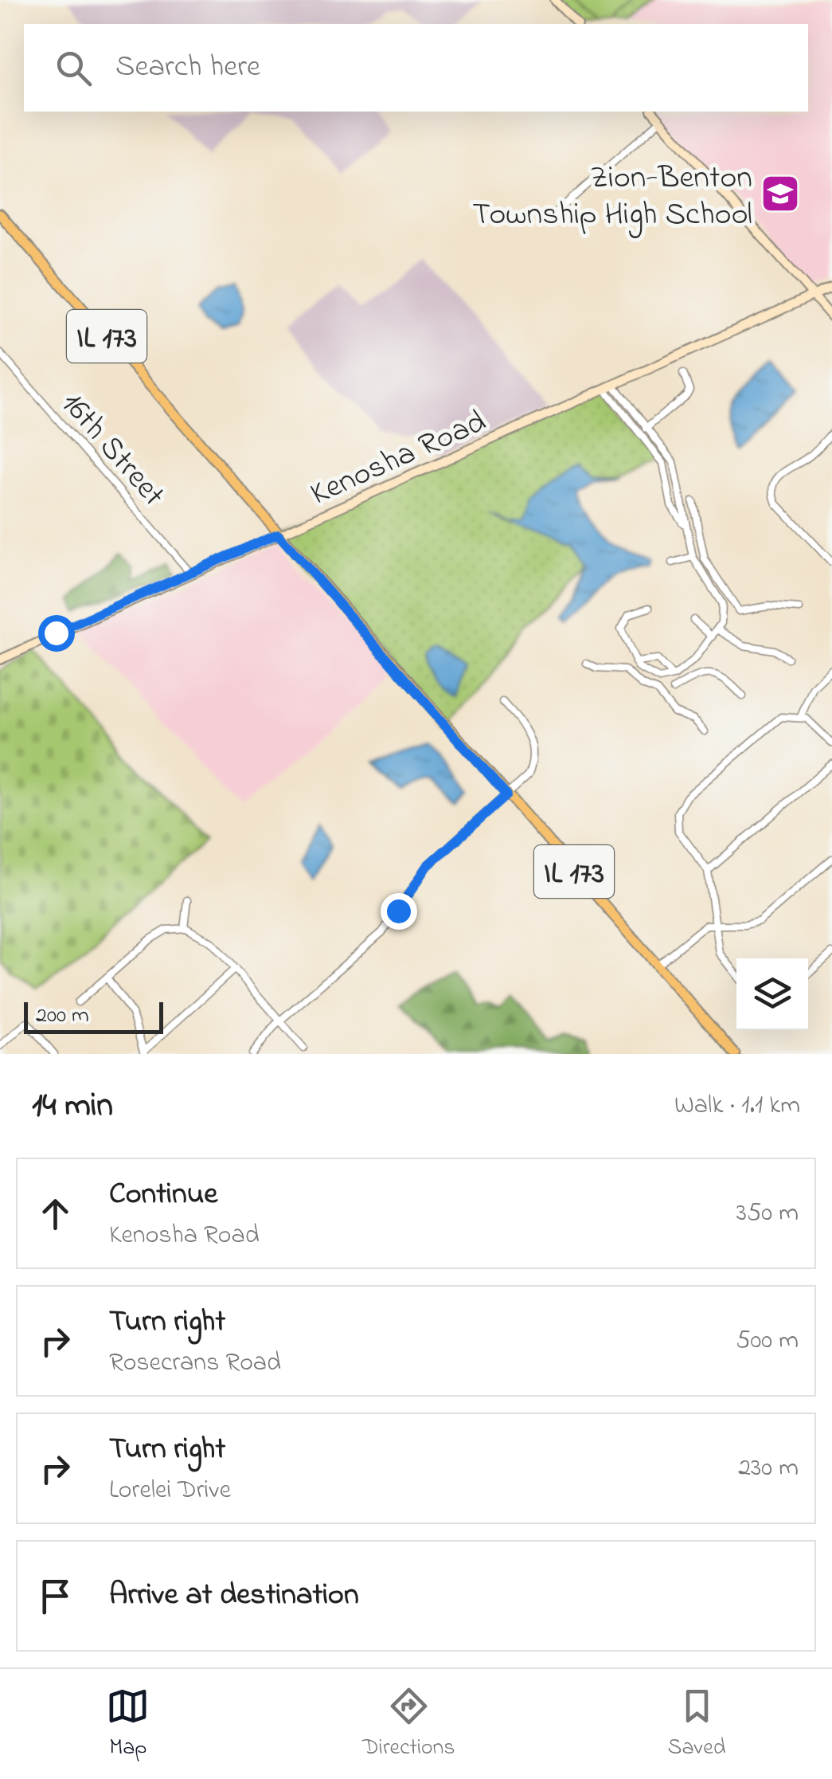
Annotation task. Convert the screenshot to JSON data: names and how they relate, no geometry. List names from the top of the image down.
{
  "streets": {
    "main road": ["IL 173"],
    "street": ["16th Street", "Kenosha Road"]
  },
  "crossings": [
    ["IL 173", "Kenosha Road"],
    ["16th Street", "Kenosha Road"]
  ],
  "places": {
    "school or university": ["Zion-Benton Township High School"]
  },
  "scale_bar": "200 m",
  "page": {
    "search": "Search here",
    "scale": "200 m",
    "heading": ["14 min", "Walk · 1.1 km"],
    "list": [
      ["Continue", "Kenosha Road", "350 m"],
      ["Turn right", "Rosecrans Road", "500 m"],
      ["Turn right", "Lorelei Drive", "230 m"],
      "Arrive at destination"
    ],
    "nav": ["Map", "Directions", "Saved"]
  }
}
